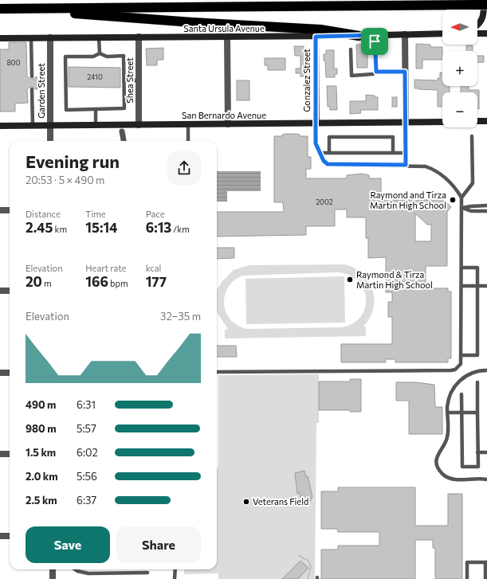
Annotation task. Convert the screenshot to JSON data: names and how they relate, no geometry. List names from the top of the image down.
{
  "streets": {
    "main road": ["Santa Ursula Avenue", "San Bernardo Avenue"],
    "street": ["Shea Street", "Gonzalez Street", "Garden Street"]
  },
  "crossings": [
    ["Santa Ursula Avenue", "Shea Street"],
    ["Santa Ursula Avenue", "Gonzalez Street"],
    ["Santa Ursula Avenue", "Garden Street"],
    ["Shea Street", "San Bernardo Avenue"],
    ["Gonzalez Street", "San Bernardo Avenue"],
    ["Garden Street", "San Bernardo Avenue"]
  ],
  "places": ["Raymond and Tirza Martin High School", "Raymond & Tirza Martin High School", "Veterans Field"],
  "house_numbers": ["800", "2410", "2002"],
  "north": "left",
  "page": {
    "map_buttons": ["+", "−"],
    "heading": ["Evening run", "20:53 · 5 × 490 m"],
    "stats": [
      ["Distance", "2.45 km"],
      ["Time", "15:14"],
      ["Pace", "6:13 /km"],
      ["Elevation", "20 m"],
      ["Heart rate", "166 bpm"],
      ["kcal", "177"]
    ],
    "chart": ["Elevation", "32–35 m"],
    "list": [
      {
        "name": "490 m",
        "note": "6:31"
      },
      {
        "name": "980 m",
        "note": "5:57"
      },
      {
        "name": "1.5 km",
        "note": "6:02"
      },
      {
        "name": "2.0 km",
        "note": "5:56"
      },
      {
        "name": "2.5 km",
        "note": "6:37"
      }
    ],
    "buttons": ["Save", "Share"]
  }
}
